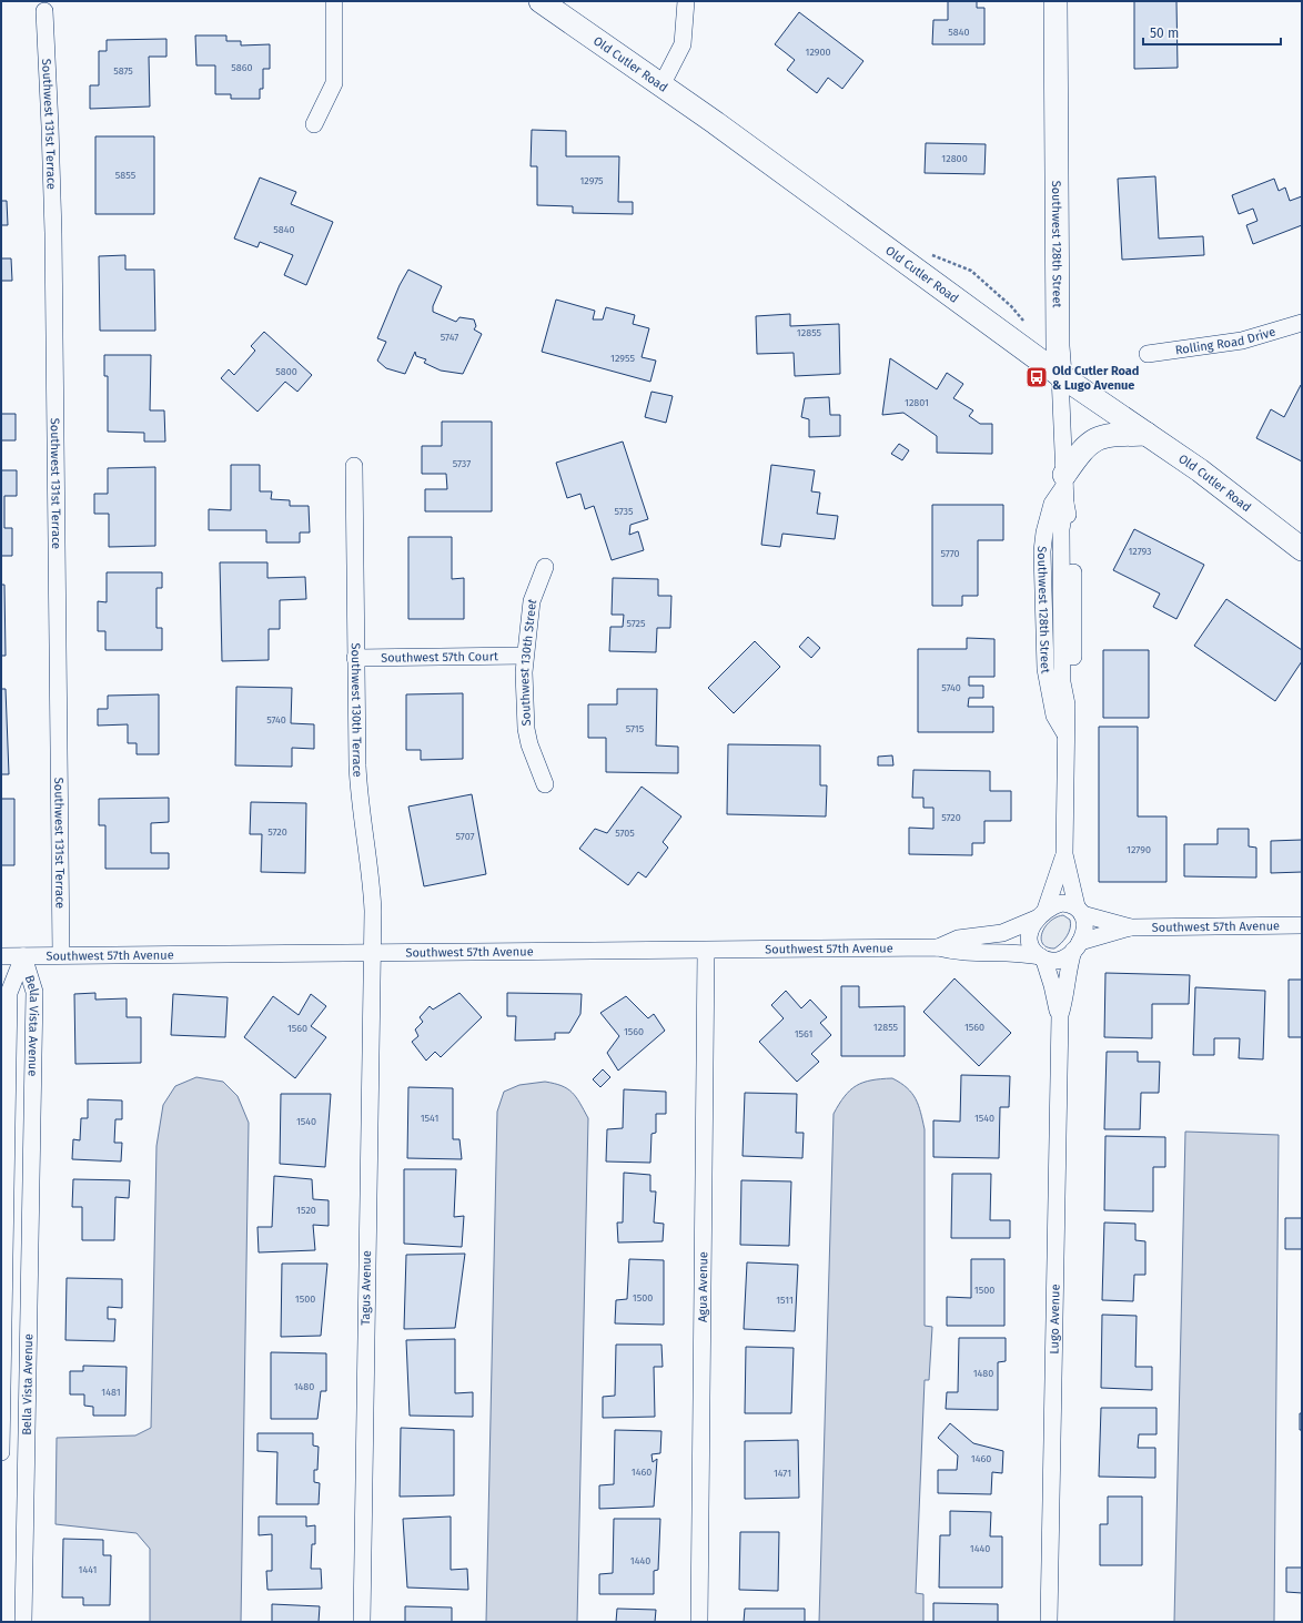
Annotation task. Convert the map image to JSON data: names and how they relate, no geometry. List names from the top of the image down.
{
  "streets": {
    "main road": ["Old Cutler Road", "Southwest 128th Street"],
    "street": [
      "Southwest 131st Terrace",
      "Rolling Road Drive",
      "Southwest 57th Court",
      "Southwest 130th Street",
      "Southwest 130th Terrace",
      "Southwest 57th Avenue",
      "Bella Vista Avenue",
      "Agua Avenue",
      "Tagus Avenue",
      "Lugo Avenue"
    ]
  },
  "crossings": [
    ["Old Cutler Road", "Southwest 128th Street"],
    ["Southwest 131st Terrace", "Southwest 57th Avenue"],
    ["Southwest 128th Street", "Southwest 57th Avenue"],
    ["Southwest 57th Court", "Southwest 130th Street"],
    ["Southwest 57th Court", "Southwest 130th Terrace"],
    ["Southwest 130th Terrace", "Southwest 57th Avenue"],
    ["Southwest 130th Terrace", "Tagus Avenue"],
    ["Southwest 57th Avenue", "Bella Vista Avenue"],
    ["Southwest 57th Avenue", "Agua Avenue"],
    ["Southwest 57th Avenue", "Tagus Avenue"]
  ],
  "places": {
    "bus stop": ["Old Cutler Road & Lugo Avenue"]
  },
  "house_numbers": [
    "5840",
    "12900",
    "5860",
    "5875",
    "12800",
    "5855",
    "12975",
    "5840",
    "12855",
    "5747",
    "12955",
    "5800",
    "12801",
    "5737",
    "5735",
    "12793",
    "5770",
    "5725",
    "5740",
    "5740",
    "5715",
    "5720",
    "5720",
    "5705",
    "5707",
    "12790",
    "12855",
    "1560",
    "1560",
    "1560",
    "1561",
    "1541",
    "1540",
    "1540",
    "1520",
    "1500",
    "1500",
    "1500",
    "1511",
    "1480",
    "1480",
    "1481",
    "1460",
    "1460",
    "1471",
    "1440",
    "1440",
    "1441"
  ],
  "scale_bar": "50 m"
}
